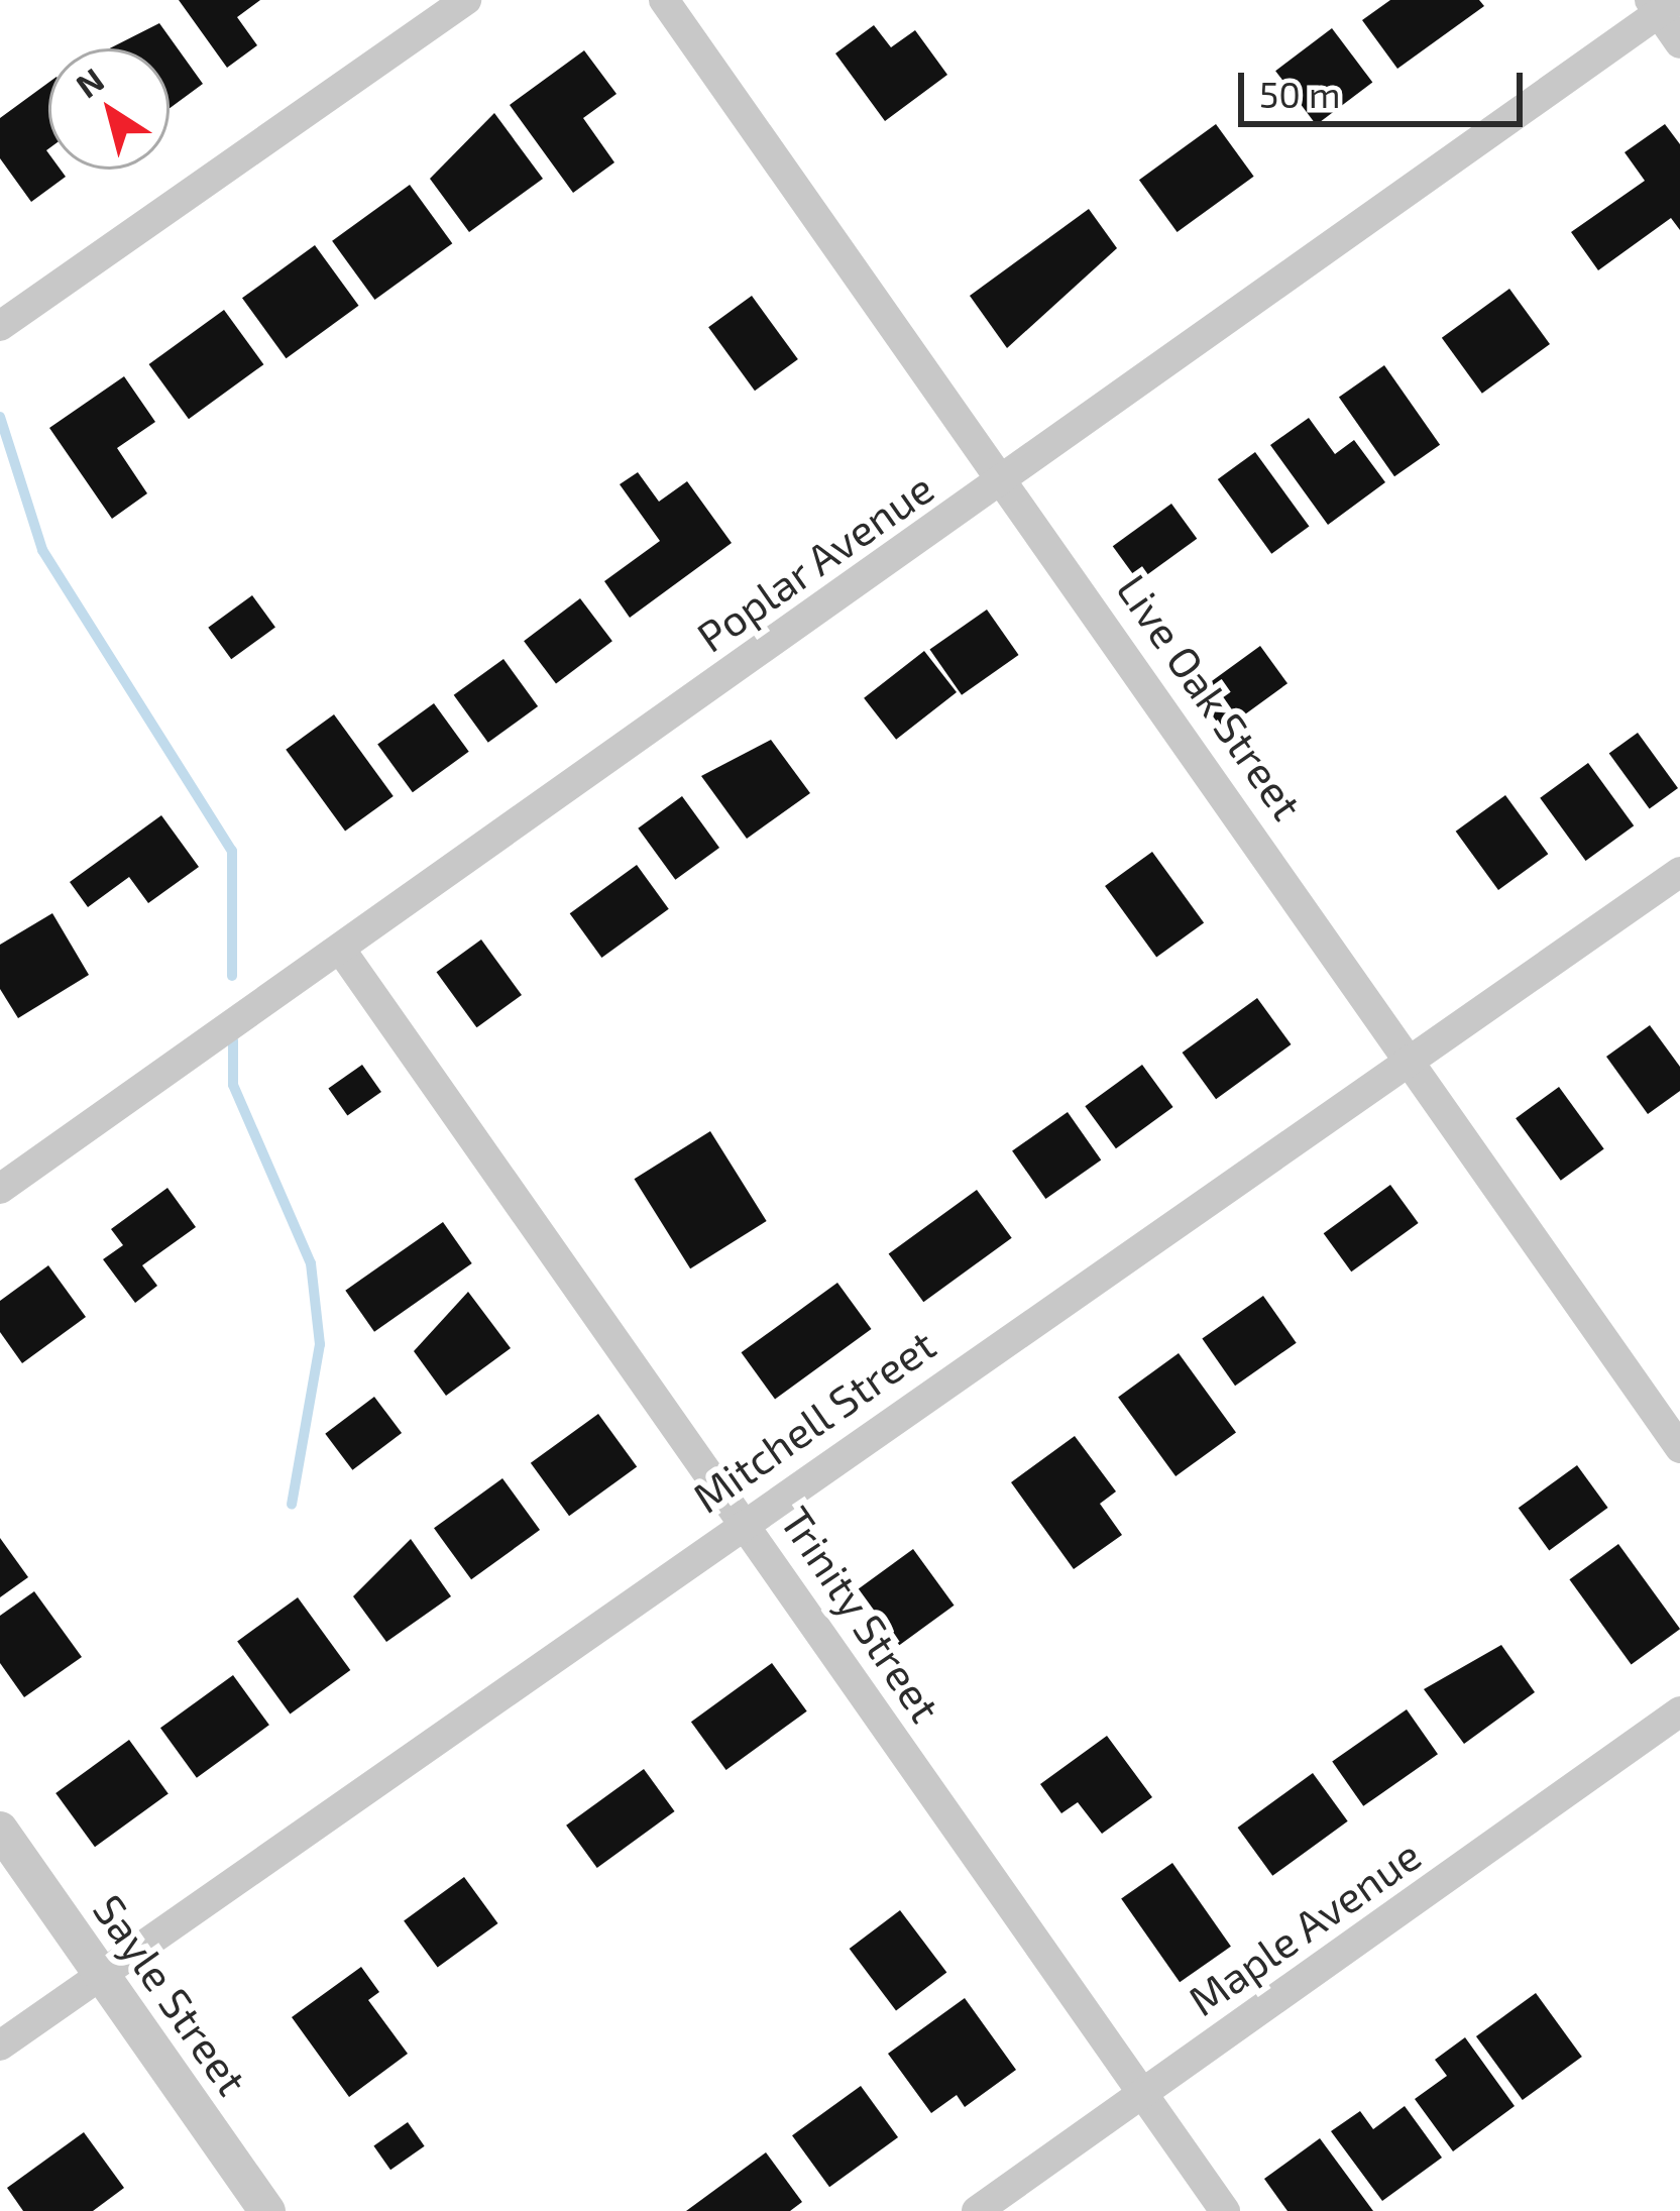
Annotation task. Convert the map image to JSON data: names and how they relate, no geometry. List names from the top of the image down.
{
  "streets": {
    "street": [
      "Poplar Avenue",
      "Live Oak Street",
      "Mitchell Street",
      "Trinity Street",
      "Maple Avenue",
      "Sayle Street"
    ]
  },
  "crossings": [
    ["Poplar Avenue", "Live Oak Street"],
    ["Poplar Avenue", "Trinity Street"],
    ["Live Oak Street", "Mitchell Street"],
    ["Mitchell Street", "Trinity Street"],
    ["Mitchell Street", "Sayle Street"],
    ["Trinity Street", "Maple Avenue"]
  ],
  "scale_bar": "50 m",
  "north": "top left"
}
